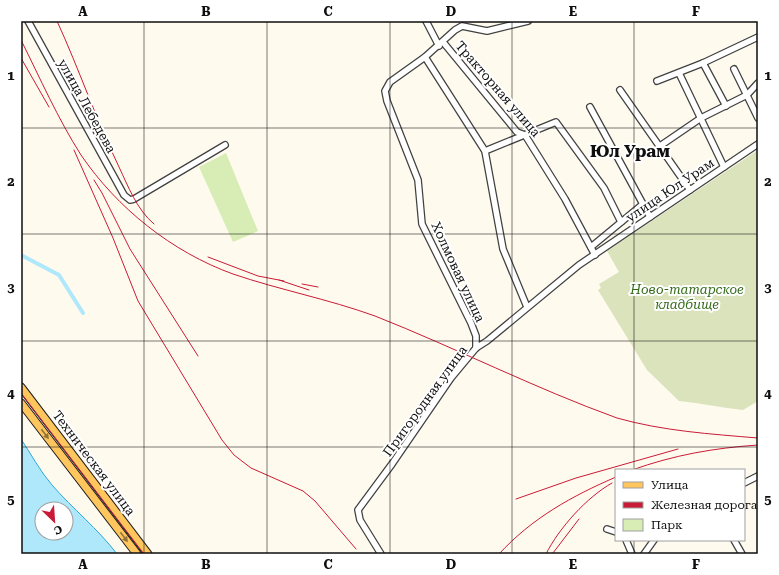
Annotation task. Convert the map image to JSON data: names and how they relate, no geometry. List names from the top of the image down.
{
  "streets": {
    "main road": ["Техническая улица"],
    "street": [
      "Тракторная улица",
      "улица Лебедева",
      "улица Юл Урам",
      "Холмовая улица",
      "Пригородная улица"
    ]
  },
  "crossings": [
    ["Тракторная улица", "улица Юл Урам"],
    ["Тракторная улица", "Пригородная улица"],
    ["улица Юл Урам", "Пригородная улица"],
    ["Холмовая улица", "Пригородная улица"]
  ],
  "districts": ["Юл Урам"],
  "parks": ["Ново-татарское кладбище"],
  "legend": ["Улица", "Железная дорога", "Парк"],
  "north": "bottom right",
  "grid": {
    "columns": [
      "A",
      "B",
      "C",
      "D",
      "E",
      "F"
    ],
    "rows": [
      "1",
      "2",
      "3",
      "4",
      "5"
    ]
  }
}
